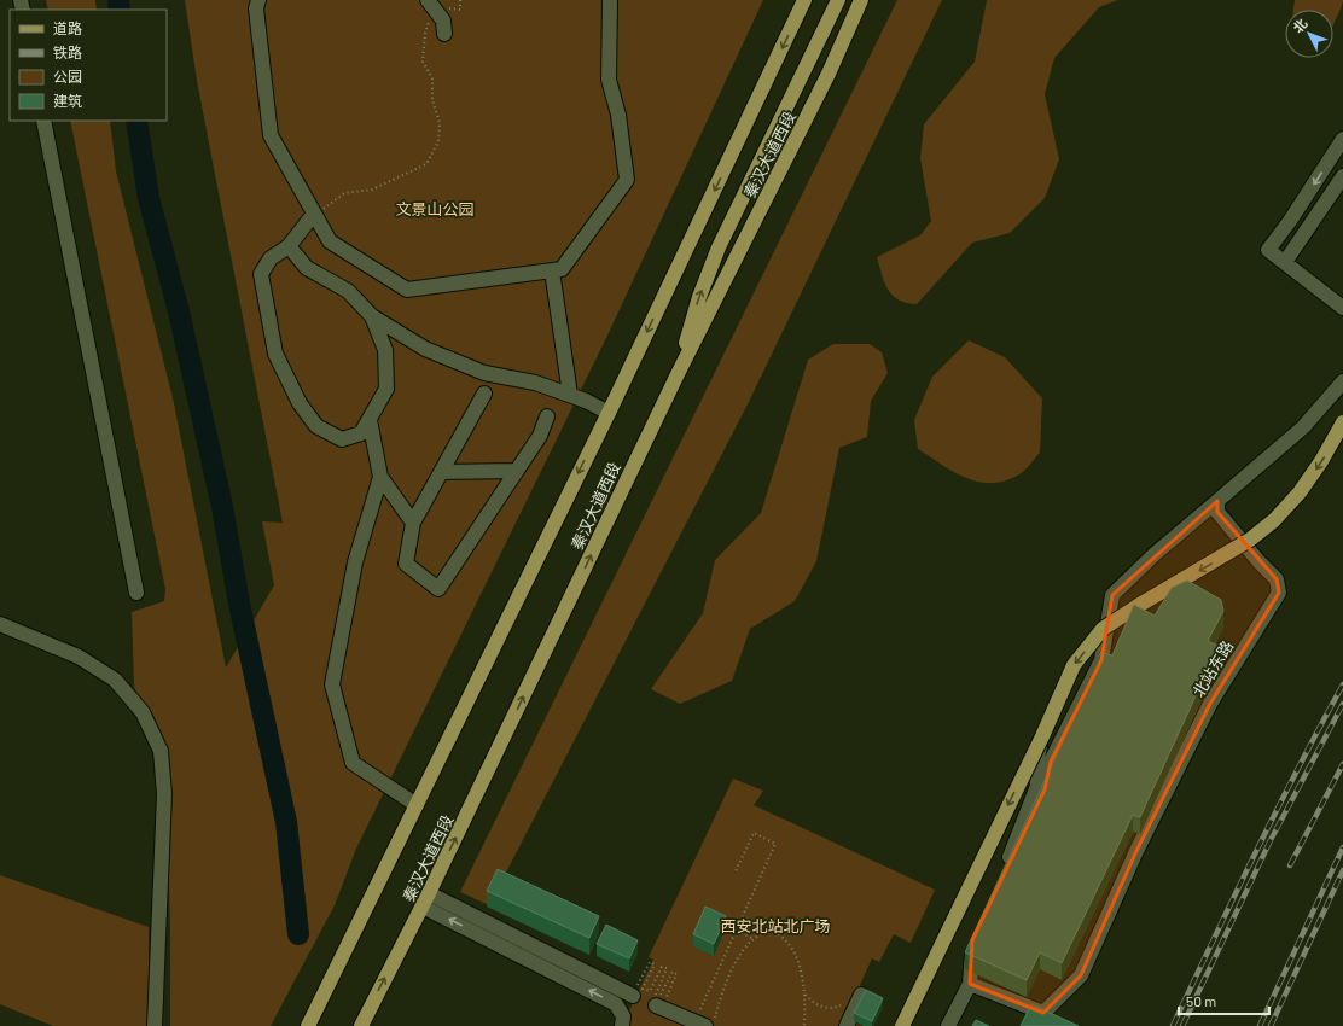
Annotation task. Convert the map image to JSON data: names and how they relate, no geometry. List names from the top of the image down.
{
  "streets": {
    "main road": ["秦汉大道西段"],
    "street": ["北站东路"]
  },
  "parks": ["文景山公园", "西安北站北广场"],
  "legend": [
    "道路",
    "铁路",
    "公园",
    "建筑"
  ],
  "scale_bar": "50 m",
  "north": "top left"
}
